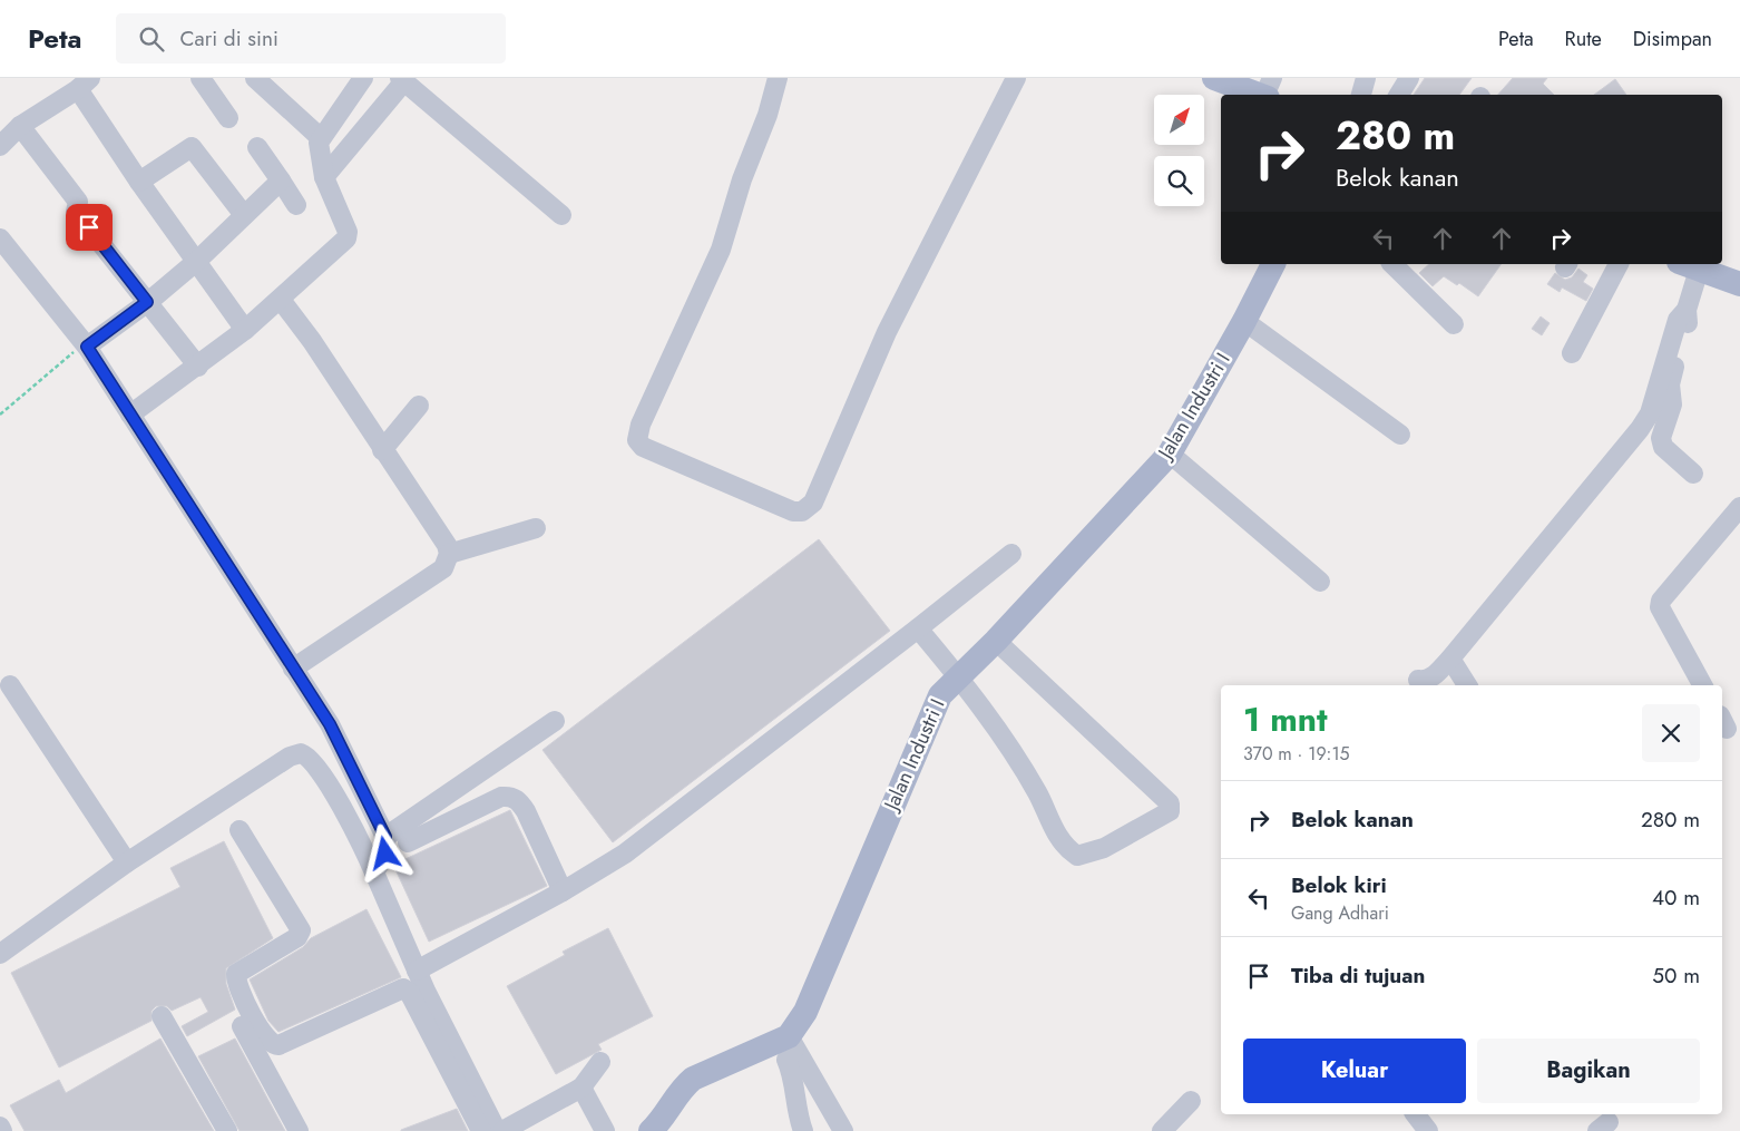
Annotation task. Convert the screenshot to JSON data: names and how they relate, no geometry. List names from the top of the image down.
{
  "streets": {
    "main road": ["Jalan Industri I"]
  },
  "north": "top right",
  "page": {
    "header": "Peta",
    "search": "Cari di sini",
    "nav": ["Peta", "Rute", "Disimpan"],
    "turn": ["280 m", "Belok kanan"],
    "heading": ["1 mnt", "370 m · 19:15"],
    "list": [
      {
        "name": "Belok kanan",
        "value": "280 m"
      },
      {
        "name": "Belok kiri",
        "note": "Gang Adhari",
        "value": "40 m"
      },
      {
        "name": "Tiba di tujuan",
        "value": "50 m"
      }
    ],
    "buttons": ["Keluar", "Bagikan"]
  }
}
